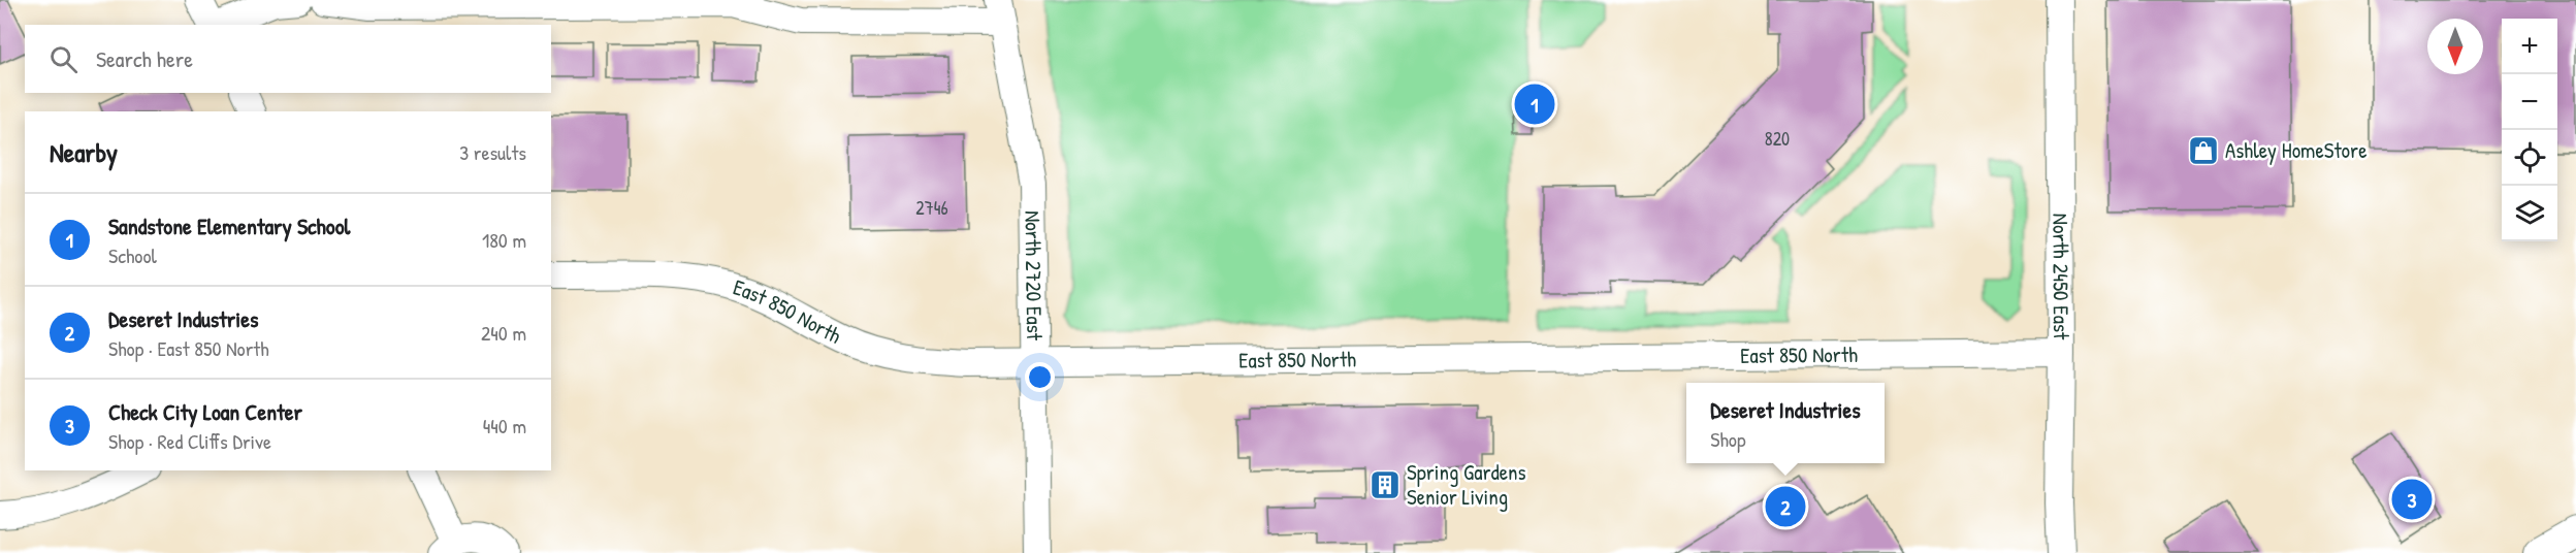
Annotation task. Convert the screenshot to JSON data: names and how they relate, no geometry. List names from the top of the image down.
{
  "streets": {
    "street": ["North 2720 East", "North 2450 East", "East 850 North"]
  },
  "crossings": [
    ["North 2720 East", "East 850 North"],
    ["North 2450 East", "East 850 North"]
  ],
  "places": {
    "shop": ["Ashley HomeStore"],
    "building": ["Spring Gardens Senior Living"]
  },
  "house_numbers": ["820", "2746"],
  "north": "bottom",
  "page": {
    "map_buttons": ["+", "−"],
    "search": "Search here",
    "pins": ["1", "3", "2"],
    "heading": ["Nearby", "3 results"],
    "list": [
      {
        "mark": "1",
        "name": "Sandstone Elementary School",
        "note": "School",
        "value": "180 m"
      },
      {
        "mark": "2",
        "name": "Deseret Industries",
        "note": "Shop · East 850 North",
        "value": "240 m"
      },
      {
        "mark": "3",
        "name": "Check City Loan Center",
        "note": "Shop · Red Cliffs Drive",
        "value": "440 m"
      }
    ],
    "popup": ["Deseret Industries", "Shop"]
  }
}
